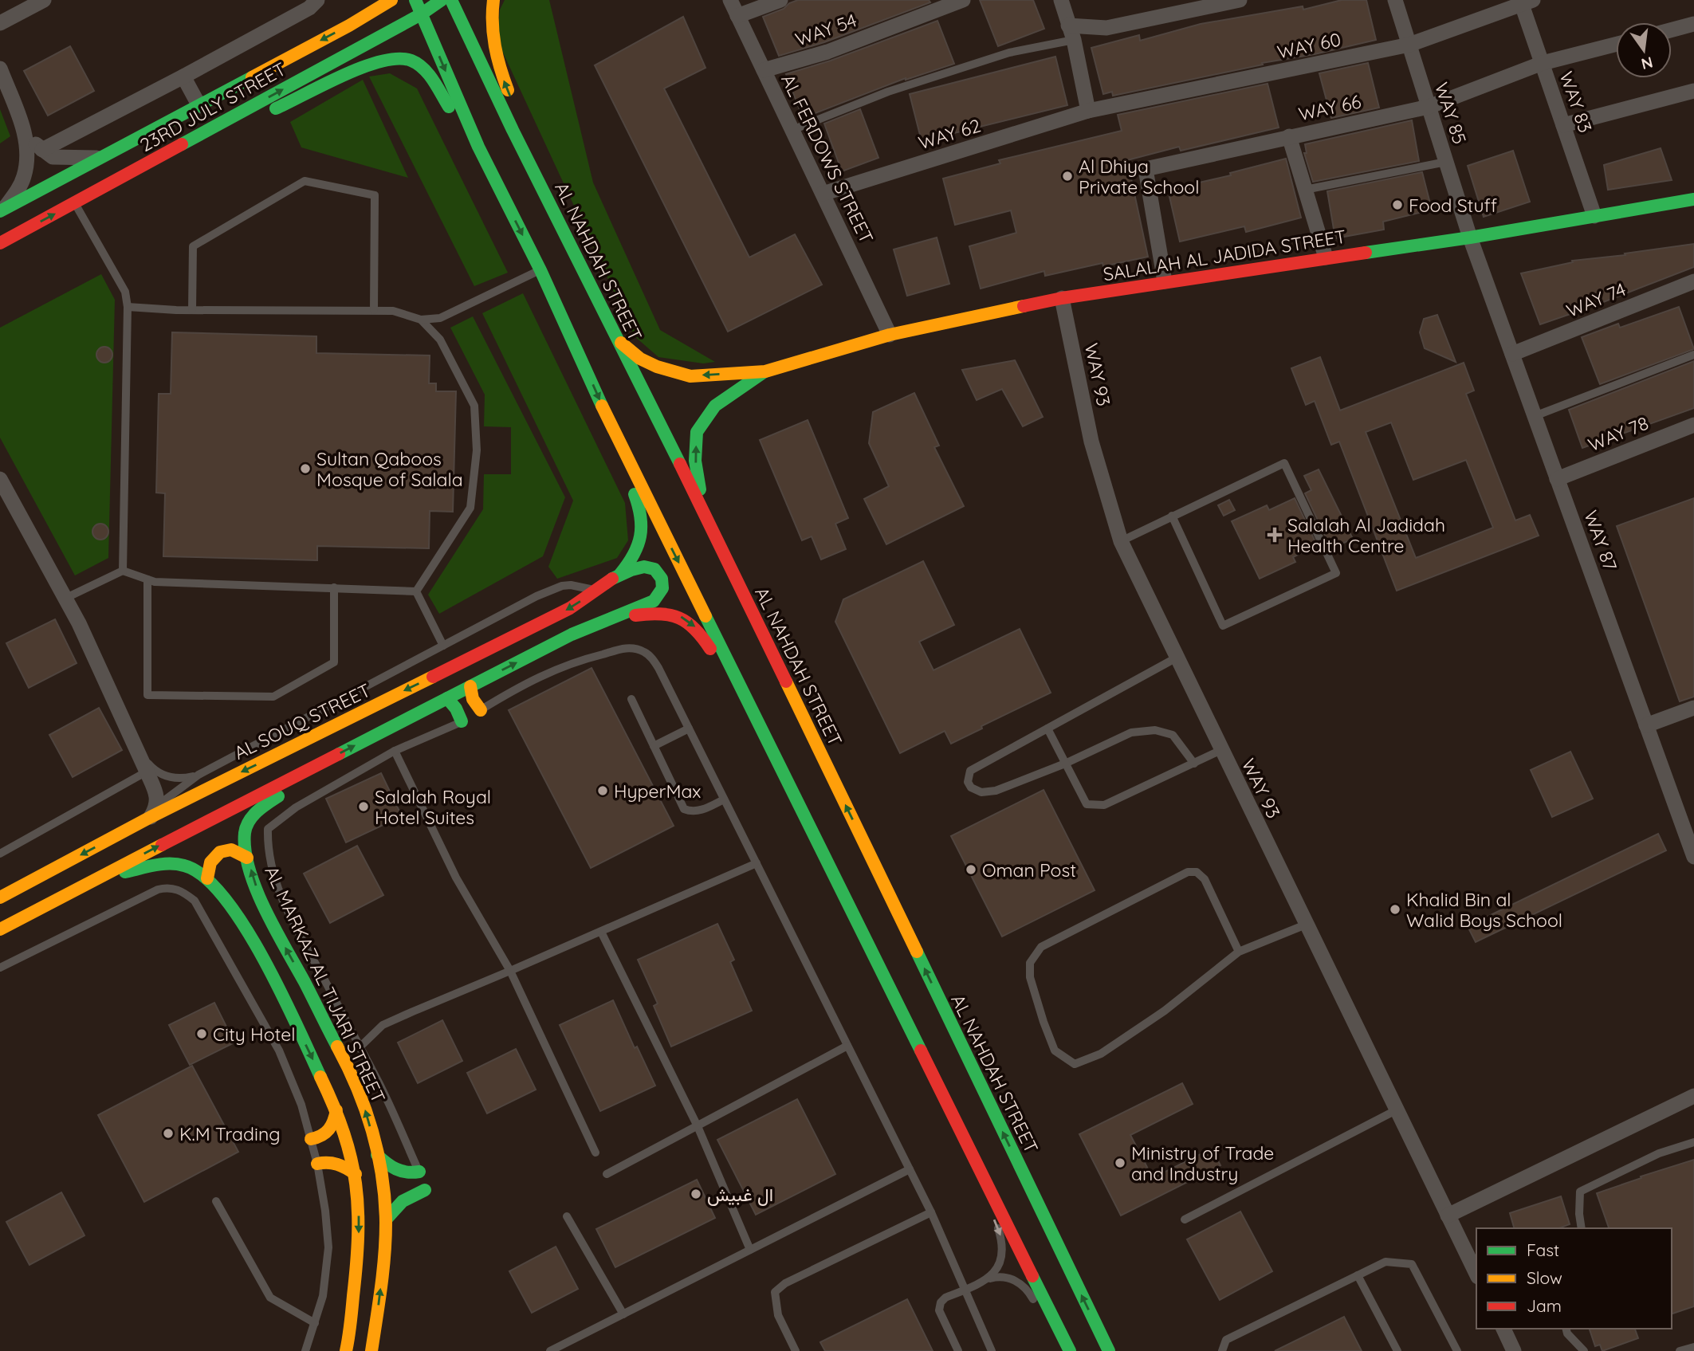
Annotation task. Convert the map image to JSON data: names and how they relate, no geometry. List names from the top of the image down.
{
  "streets": {
    "street": [
      "WAY 54",
      "WAY 60",
      "WAY 83",
      "23RD JULY STREET",
      "WAY 66",
      "WAY 85",
      "WAY 62",
      "AL FERDOWS STREET",
      "SALALAH AL JADIDA STREET",
      "AL NAHDAH STREET",
      "WAY 74",
      "WAY 93",
      "WAY 78",
      "WAY 87",
      "AL SOUQ STREET",
      "AL MARKAZ AL TIJARI STREET"
    ]
  },
  "crossings": [
    ["WAY 54", "AL FERDOWS STREET"],
    ["WAY 60", "WAY 83"],
    ["WAY 60", "WAY 85"],
    ["WAY 60", "WAY 62"],
    ["WAY 83", "WAY 66"],
    ["WAY 83", "SALALAH AL JADIDA STREET"],
    ["WAY 66", "WAY 85"],
    ["WAY 66", "SALALAH AL JADIDA STREET"],
    ["WAY 85", "SALALAH AL JADIDA STREET"],
    ["WAY 85", "WAY 87"],
    ["WAY 62", "AL FERDOWS STREET"],
    ["AL FERDOWS STREET", "SALALAH AL JADIDA STREET"],
    ["SALALAH AL JADIDA STREET", "AL NAHDAH STREET"],
    ["SALALAH AL JADIDA STREET", "WAY 93"],
    ["SALALAH AL JADIDA STREET", "WAY 87"],
    ["WAY 74", "WAY 87"],
    ["WAY 78", "WAY 87"]
  ],
  "places": {
    "other": [
      "Al Dhiya Private School",
      "Food Stuff",
      "Sultan Qaboos Mosque of Salala",
      "HyperMax",
      "Salalah Royal Hotel Suites",
      "Oman Post",
      "Khalid Bin al Walid Boys School",
      "City Hotel",
      "K.M Trading",
      "Ministry of Trade and Industry",
      "ال غبيش"
    ],
    "health": ["Salalah Al Jadidah Health Centre"]
  },
  "legend": ["Fast", "Slow", "Jam"],
  "north": "bottom"
}
